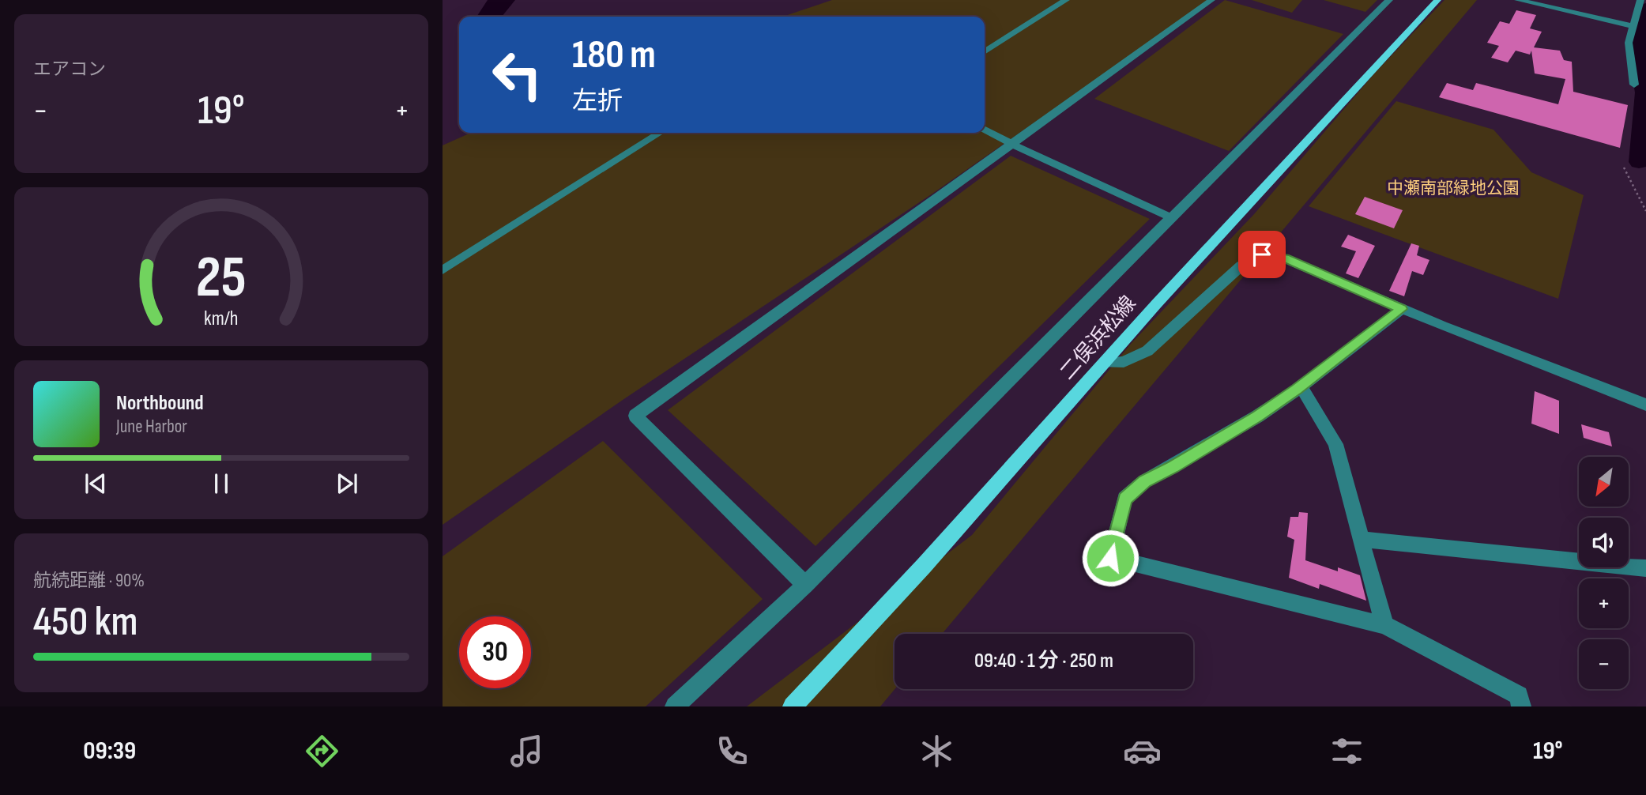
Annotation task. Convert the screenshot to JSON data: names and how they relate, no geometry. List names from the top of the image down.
{
  "streets": {
    "main road": ["二俣浜松線"]
  },
  "parks": ["中瀬南部緑地公園"],
  "north": "bottom left",
  "page": {
    "tile": [
      "エアコン",
      ["航続距離 · 90%", "450 km"]
    ],
    "turn": ["180 m", "左折"],
    "heat": ["−", "19°", "+"],
    "song": ["Northbound", "June Harbor"],
    "map_buttons": ["+", "−"],
    "limit": "30",
    "trip": "09:40 · 1 分 · 250 m",
    "tabs": ["09:39", "19°"],
    "gauge": ["25", "km/h"]
  }
}
